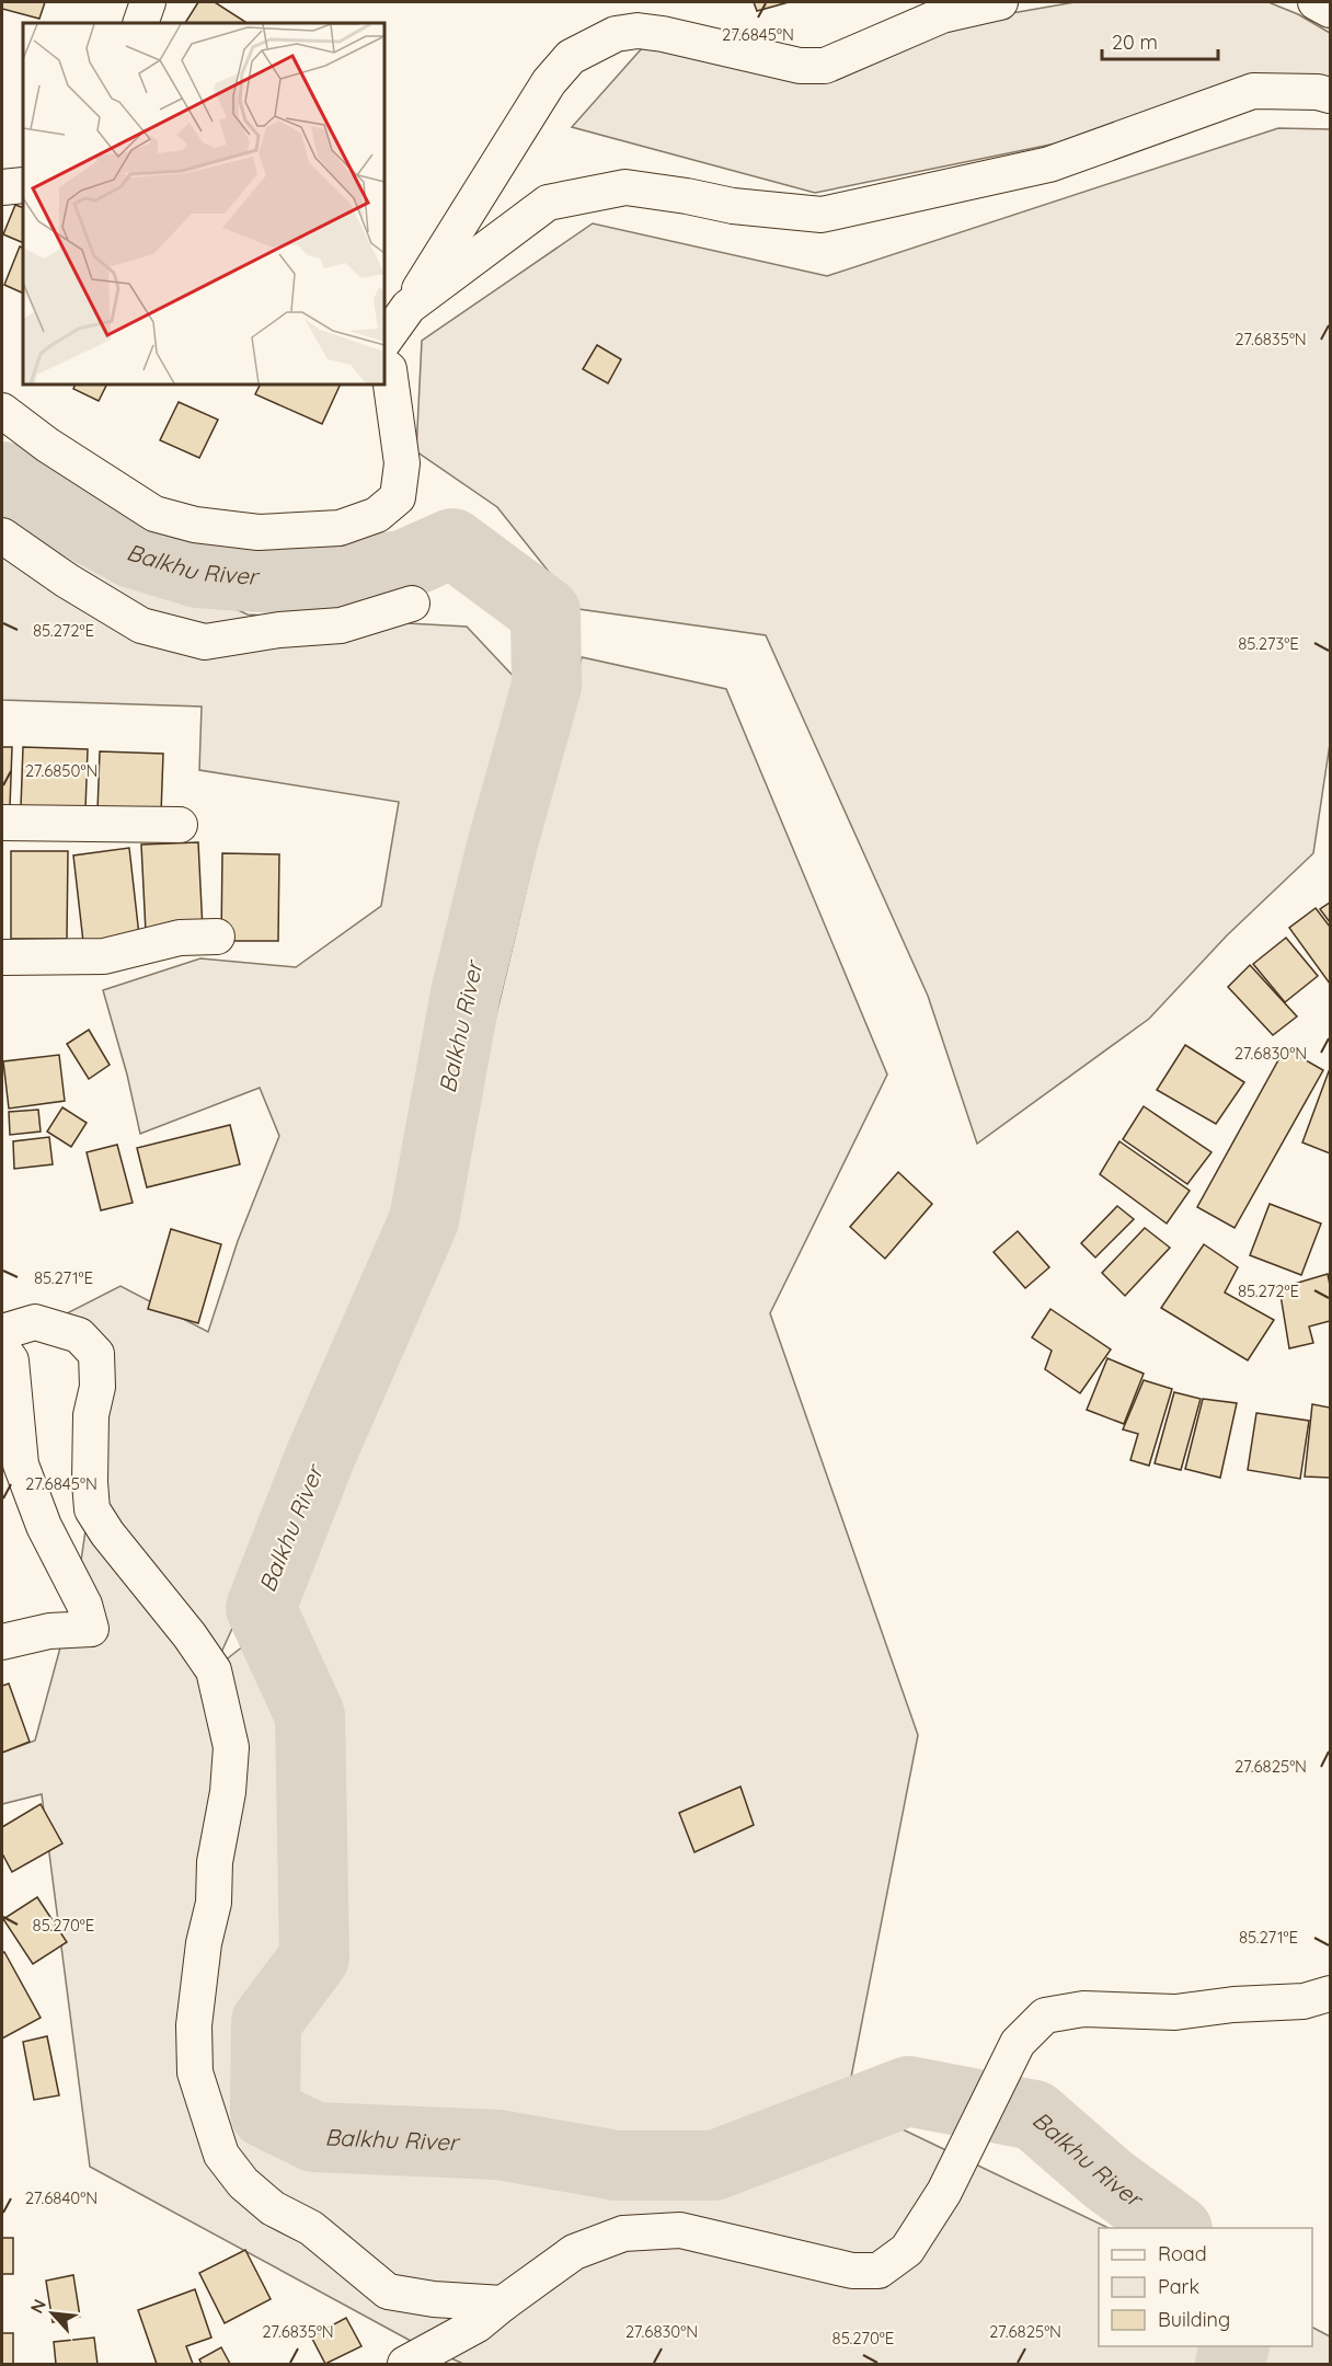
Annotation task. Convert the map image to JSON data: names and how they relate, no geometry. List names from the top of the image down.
{
  "water": ["Balkhu River"],
  "legend": ["Road", "Park", "Building"],
  "scale_bar": "20 m",
  "north": "top left",
  "coordinates": [
    "27.6845°N",
    "27.6835°N",
    "85.272°E",
    "85.273°E",
    "27.6850°N",
    "27.6830°N",
    "85.271°E",
    "27.6825°N",
    "85.270°E",
    "27.6840°N"
  ]
}
